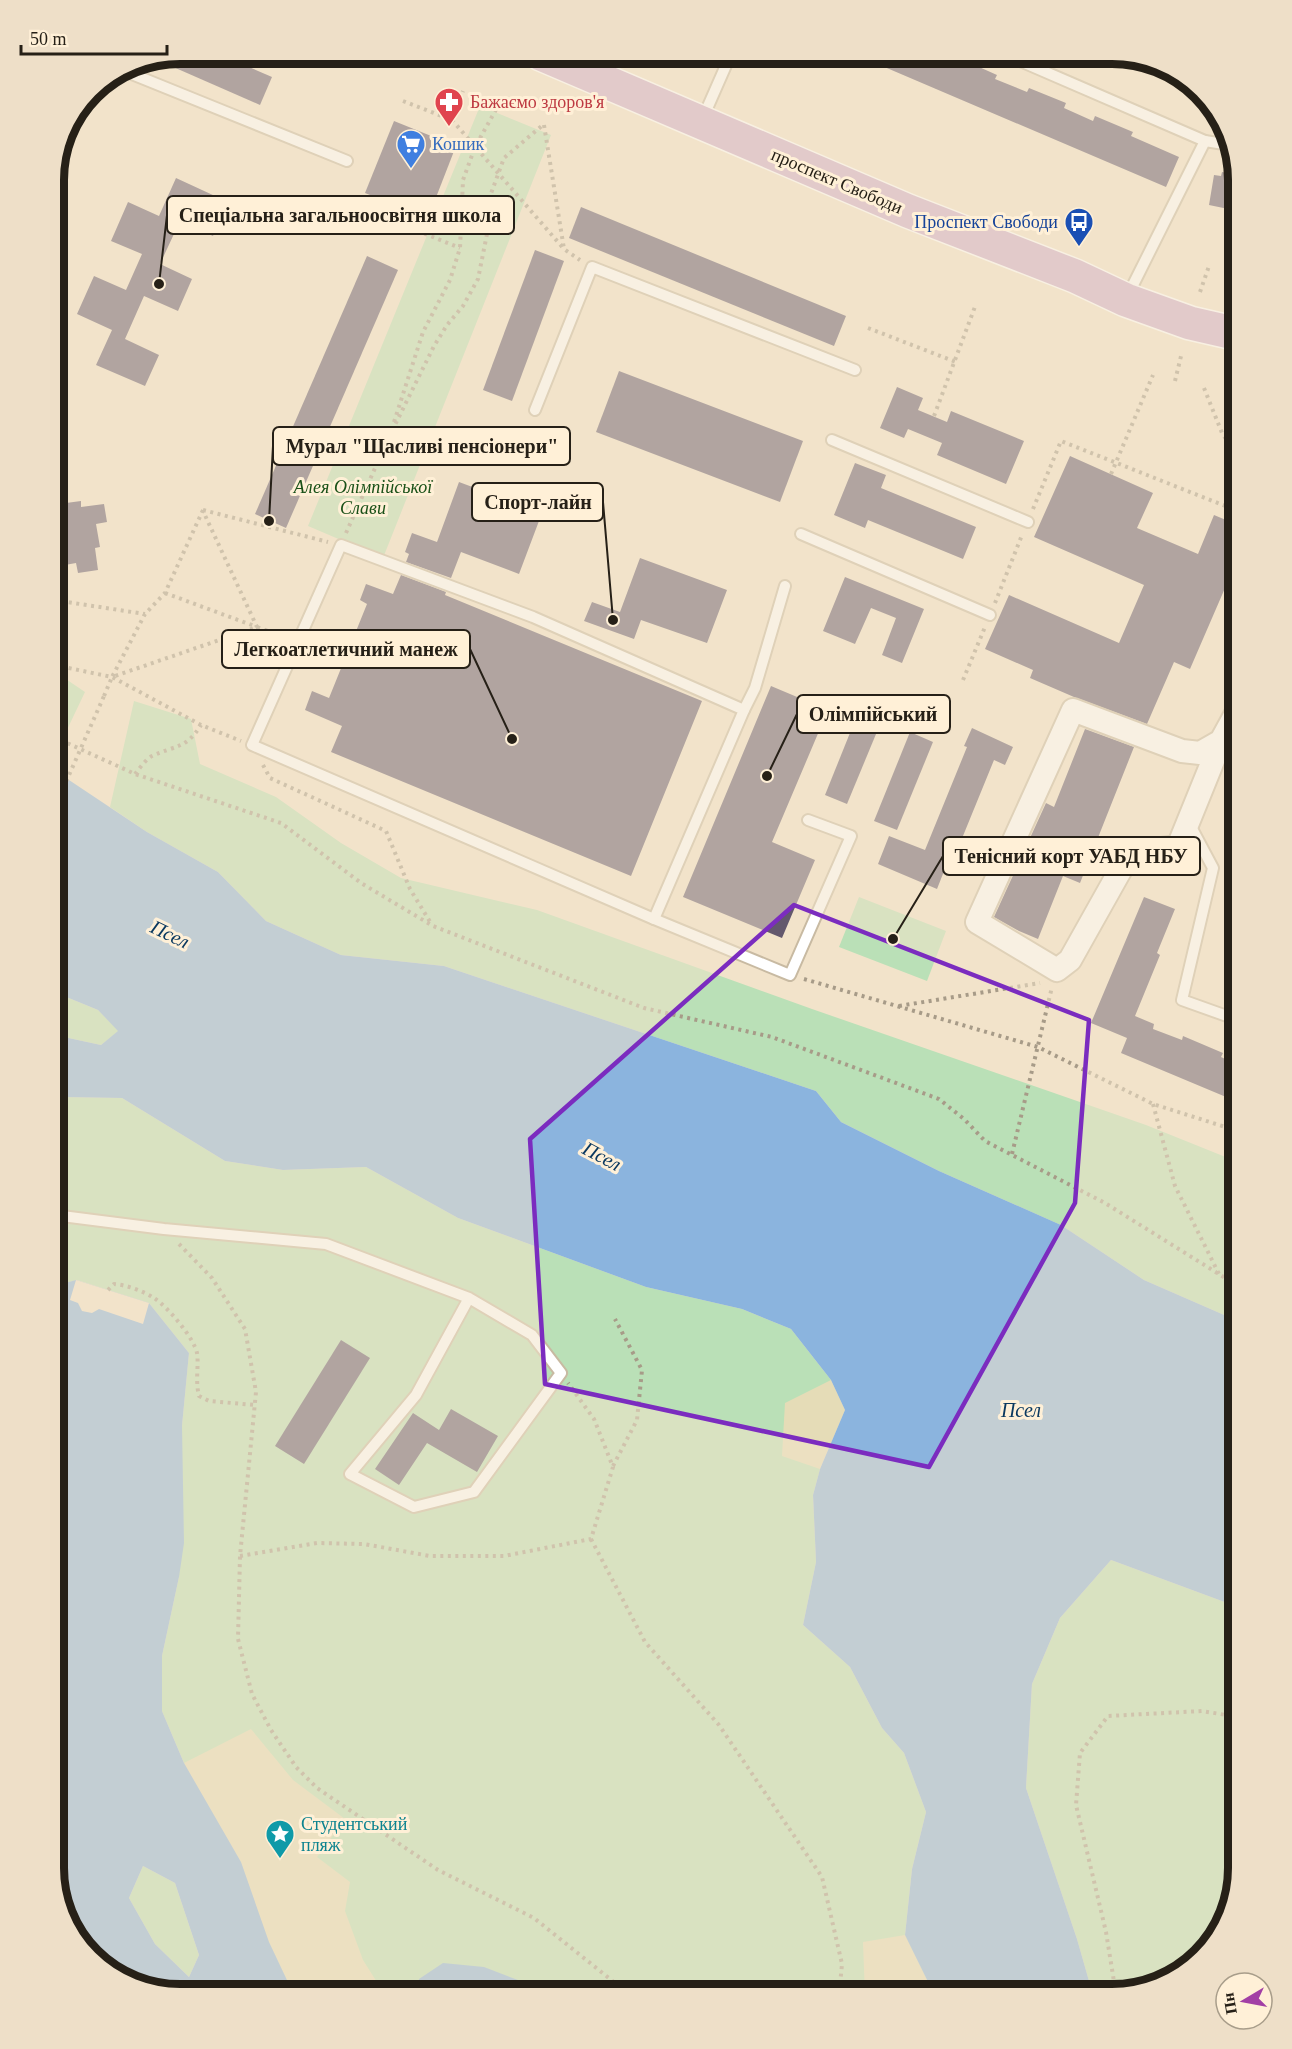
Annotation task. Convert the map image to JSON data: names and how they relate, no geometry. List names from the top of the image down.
{
  "streets": {
    "main road": ["проспект Свободи"]
  },
  "water": ["Псел"],
  "parks": ["Алея Олімпійської Слави"],
  "places": {
    "pharmacy": ["Бажаємо здоров'я"],
    "supermarket": ["Кошик"],
    "bus stop": ["Проспект Свободи"],
    "other": [
      "Спеціальна загальноосвітня школа",
      "Мурал \"Щасливі пенсіонери\"",
      "Спорт-лайн",
      "Легкоатлетичний манеж",
      "Олімпійський",
      "Тенісний корт УАБД НБУ"
    ],
    "place": ["Студентський пляж"]
  },
  "scale_bar": "50 m",
  "north": "left"
}
